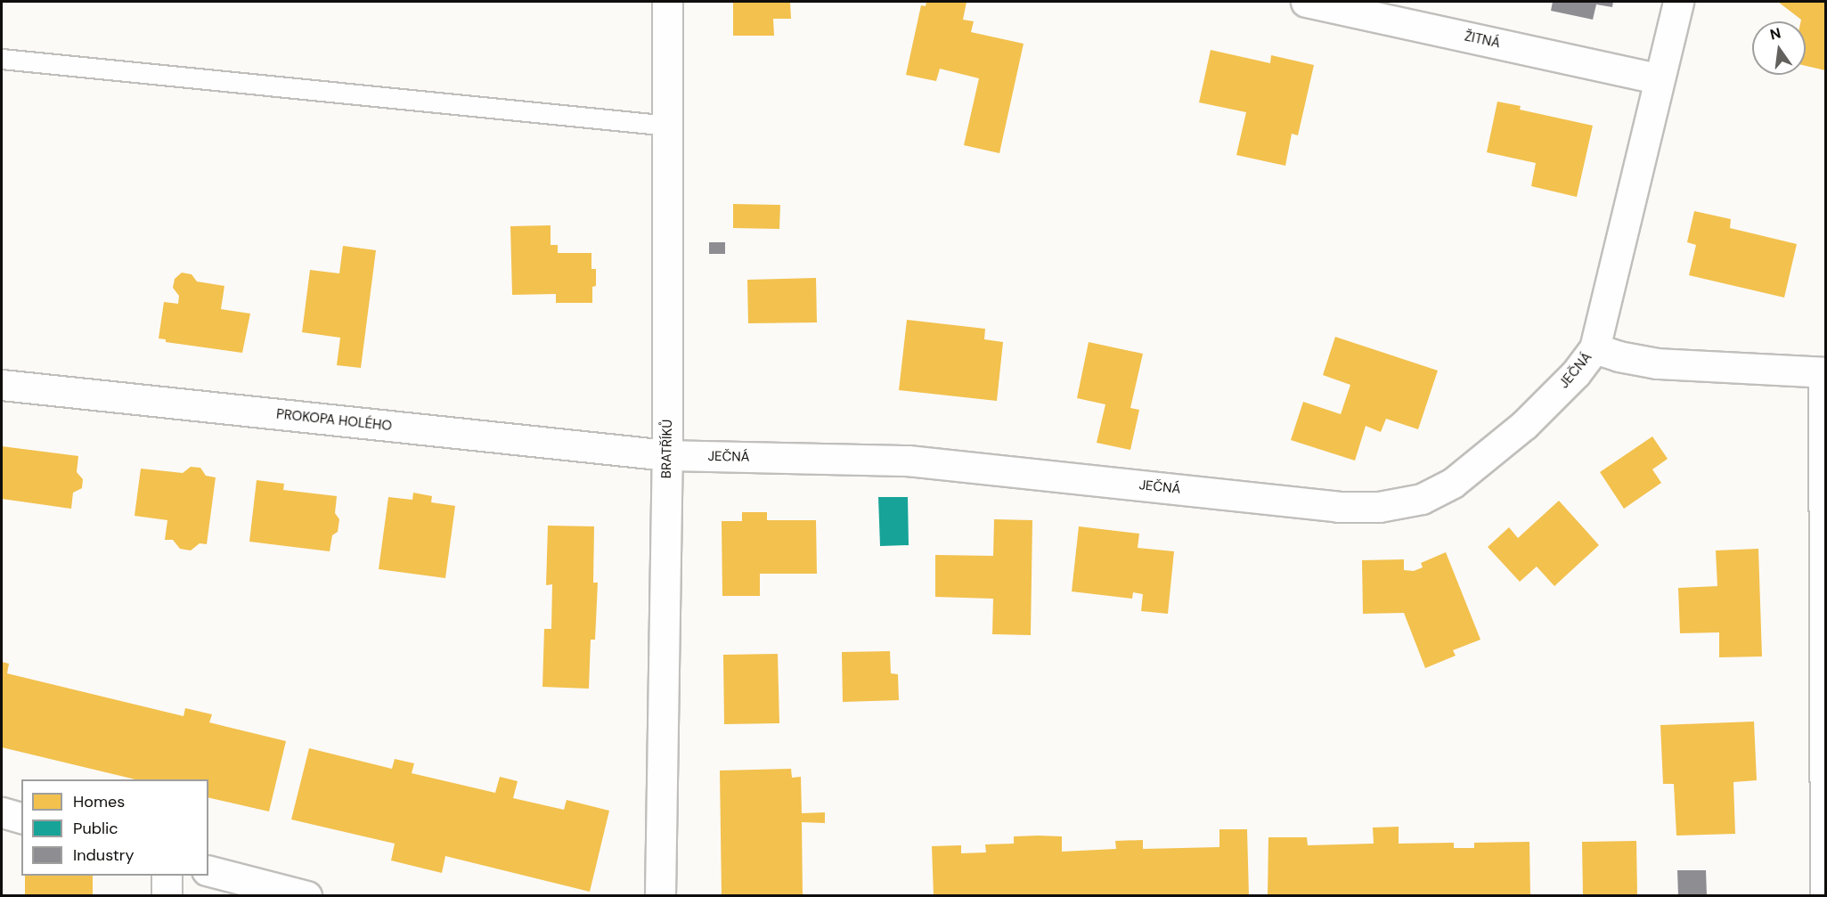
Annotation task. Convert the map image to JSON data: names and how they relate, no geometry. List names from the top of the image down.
{
  "streets": {
    "street": [
      "ŽITNÁ",
      "JEČNÁ",
      "PROKOPA HOLÉHO",
      "BRATŘÍKŮ"
    ]
  },
  "crossings": [
    ["ŽITNÁ", "JEČNÁ"],
    ["JEČNÁ", "PROKOPA HOLÉHO"],
    ["JEČNÁ", "BRATŘÍKŮ"],
    ["PROKOPA HOLÉHO", "BRATŘÍKŮ"]
  ],
  "legend": ["Homes", "Public", "Industry"],
  "north": "top"
}
